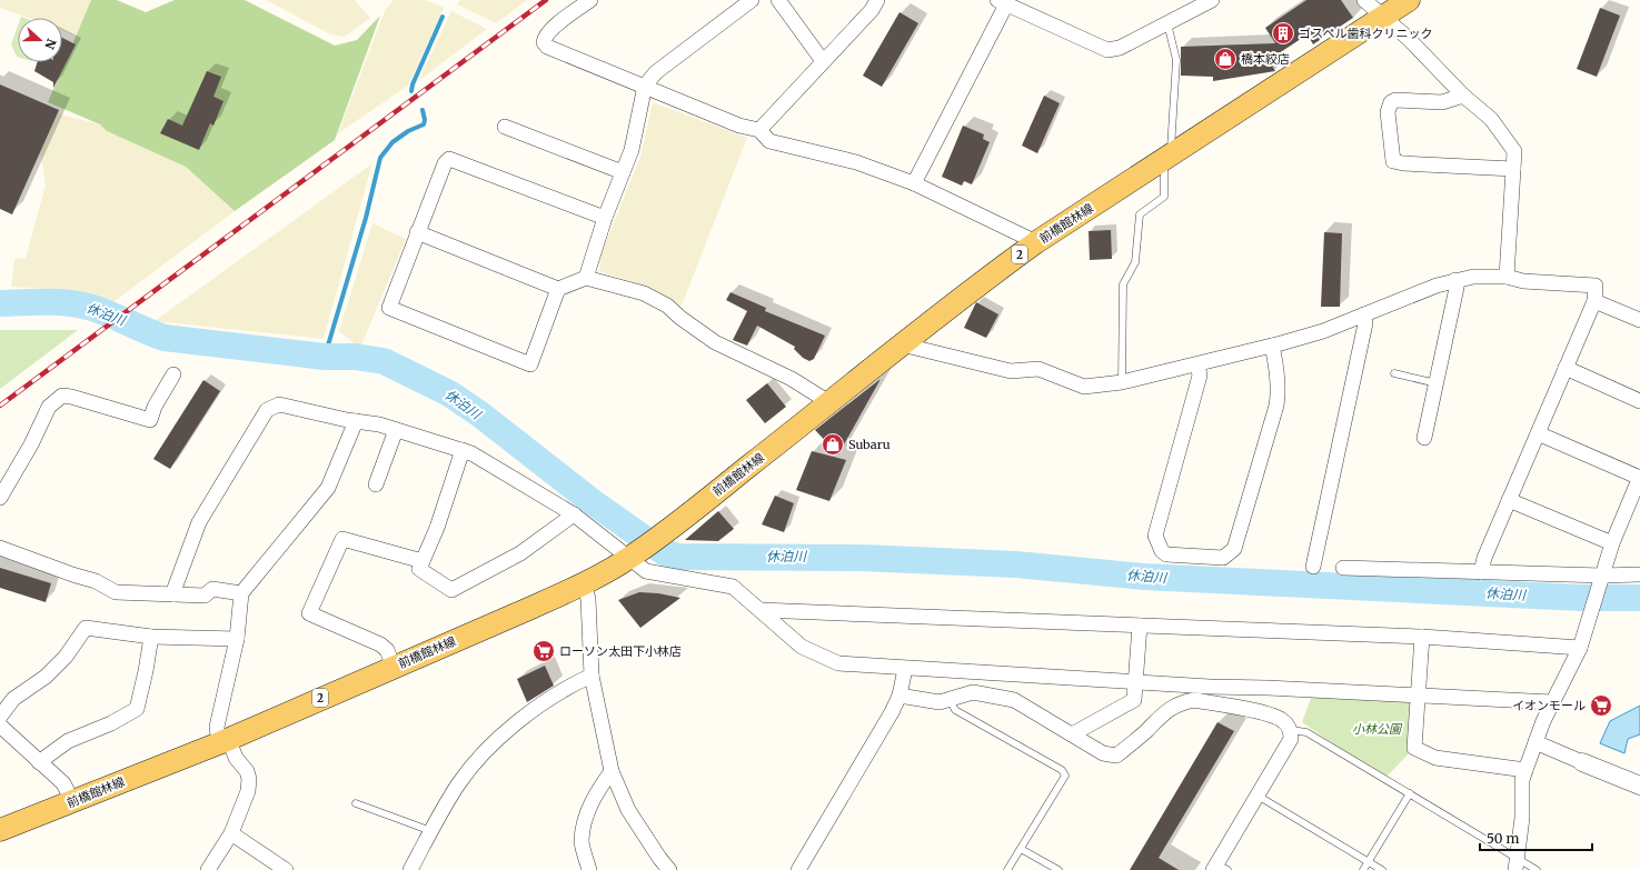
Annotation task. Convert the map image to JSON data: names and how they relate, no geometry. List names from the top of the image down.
{
  "streets": {
    "main road": ["前橋館林線", "2"]
  },
  "water": ["休泊川"],
  "parks": ["小林公園"],
  "places": {
    "building": ["ゴスペル歯科クリニック"],
    "shop": ["橋本絞店", "Subaru"],
    "supermarket": ["ローソン太田下小林店", "イオンモール"]
  },
  "scale_bar": "50 m",
  "north": "right"
}
